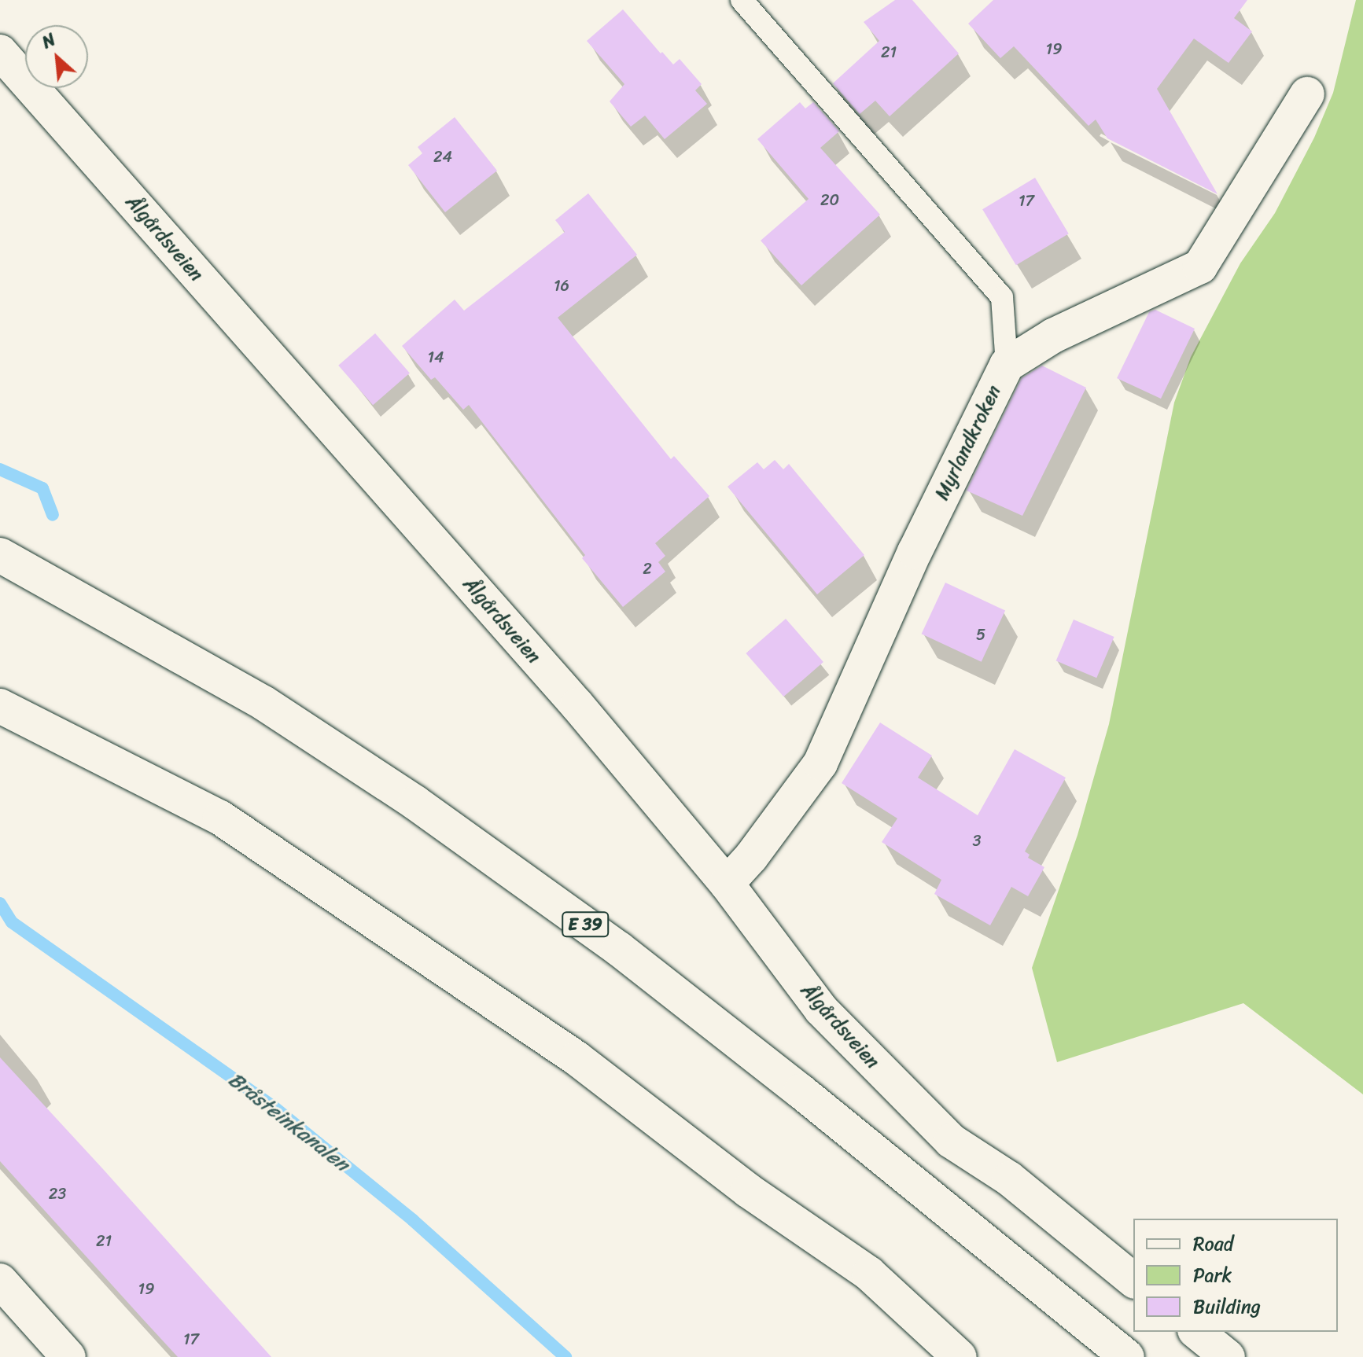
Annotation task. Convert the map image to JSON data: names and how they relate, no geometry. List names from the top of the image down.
{
  "streets": {
    "main road": ["Ålgårdsveien", "Myrlandkroken", "E 39"]
  },
  "crossings": [
    ["Ålgårdsveien", "Myrlandkroken"]
  ],
  "water": ["Bråsteinkanalen"],
  "house_numbers": [
    "19",
    "21",
    "24",
    "20",
    "17",
    "16",
    "14",
    "2",
    "5",
    "3",
    "23",
    "21",
    "19",
    "17"
  ],
  "legend": ["Road", "Park", "Building"],
  "north": "top left"
}
